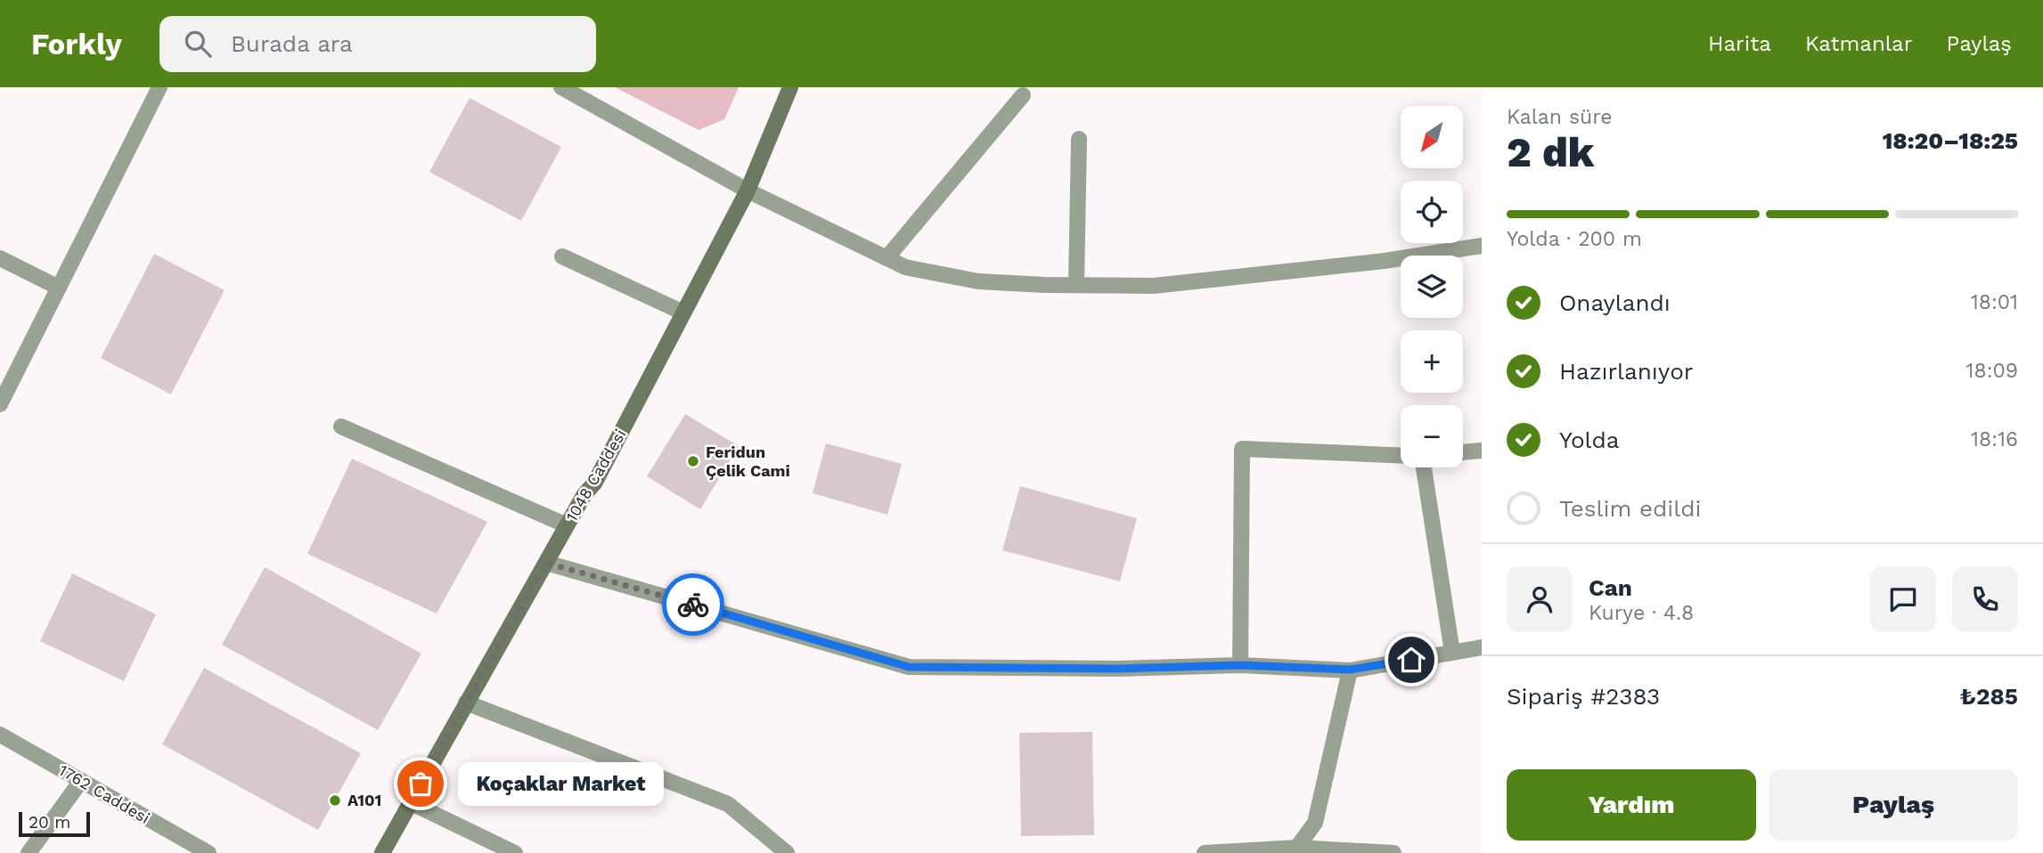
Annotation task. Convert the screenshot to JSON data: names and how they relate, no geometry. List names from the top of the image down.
{
  "streets": {
    "main road": ["1048 Caddesi"],
    "street": ["1762 Caddesi"]
  },
  "places": ["Feridun Çelik Cami", "Koçaklar Market", "A101"],
  "scale_bar": "20 m",
  "north": "bottom left",
  "page": {
    "header": "Forkly",
    "search": "Burada ara",
    "nav": ["Harita", "Katmanlar", "Paylaş"],
    "heading": ["2 dk", "Kalan süre", "18:20–18:25"],
    "panel": [
      "Can",
      "Kurye · 4.8",
      "Sipariş #2383",
      "₺285"
    ],
    "map_buttons": ["+", "−"],
    "bar": "Yolda · 200 m",
    "list": [
      ["Onaylandı", "18:01"],
      ["Hazırlanıyor", "18:09"],
      ["Yolda", "18:16"],
      "Teslim edildi"
    ],
    "buttons": ["Yardım", "Paylaş"],
    "bubble": "Koçaklar Market",
    "scale": "20 m"
  }
}
